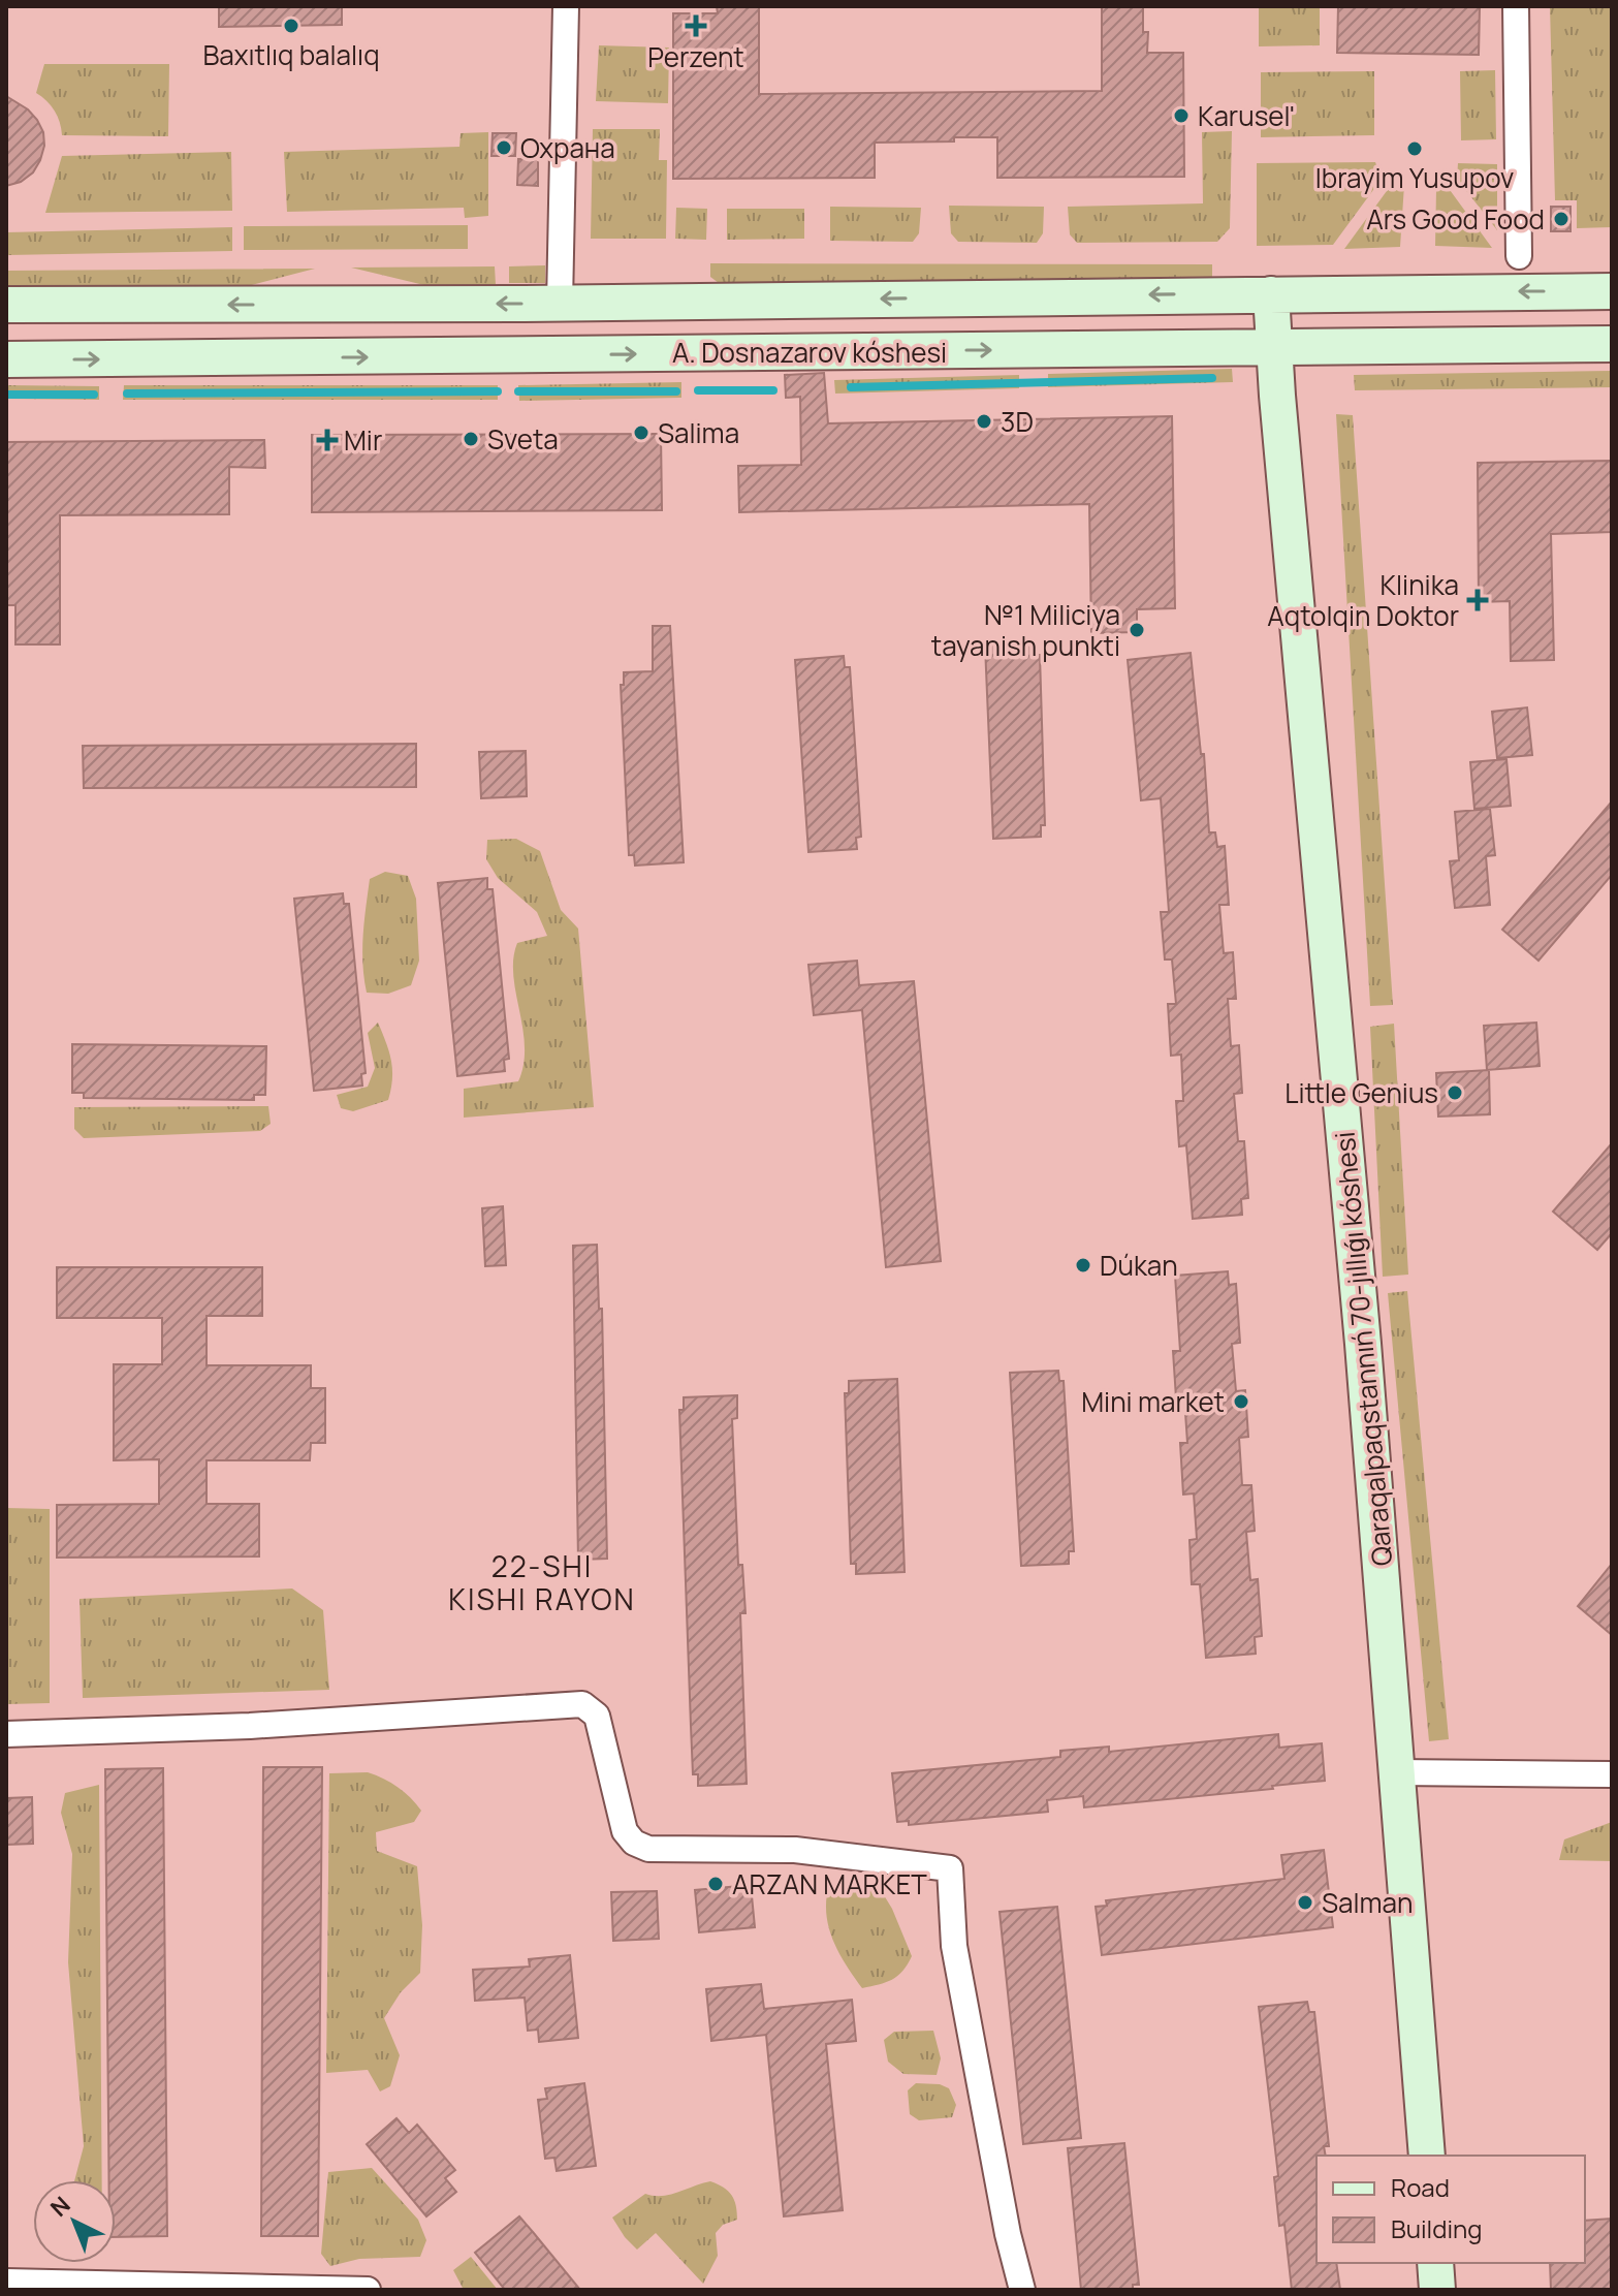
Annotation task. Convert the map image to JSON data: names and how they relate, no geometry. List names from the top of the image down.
{
  "streets": {
    "main road": ["A. Dosnazarov kóshesi", "Qaraqalpaqstannıń 70-jıllıǵı kóshesi"]
  },
  "crossings": [
    ["A. Dosnazarov kóshesi", "Qaraqalpaqstannıń 70-jıllıǵı kóshesi"]
  ],
  "districts": ["22-SHI KISHI RAYON"],
  "places": {
    "other": [
      "Baxıtlıq balalıq",
      "Karusel'",
      "Охрана",
      "Ibrayim Yusupov",
      "Ars Good Food",
      "3D",
      "Salima",
      "Sveta",
      "№1 Miliciya tayanish punkti",
      "Little Genius",
      "Dúkan",
      "Mini market",
      "ARZAN MARKET",
      "Salman"
    ],
    "health": ["Perzent", "Mir", "Klinika Aqtolqin Doktor"]
  },
  "legend": ["Road", "Building"],
  "north": "top left"
}
